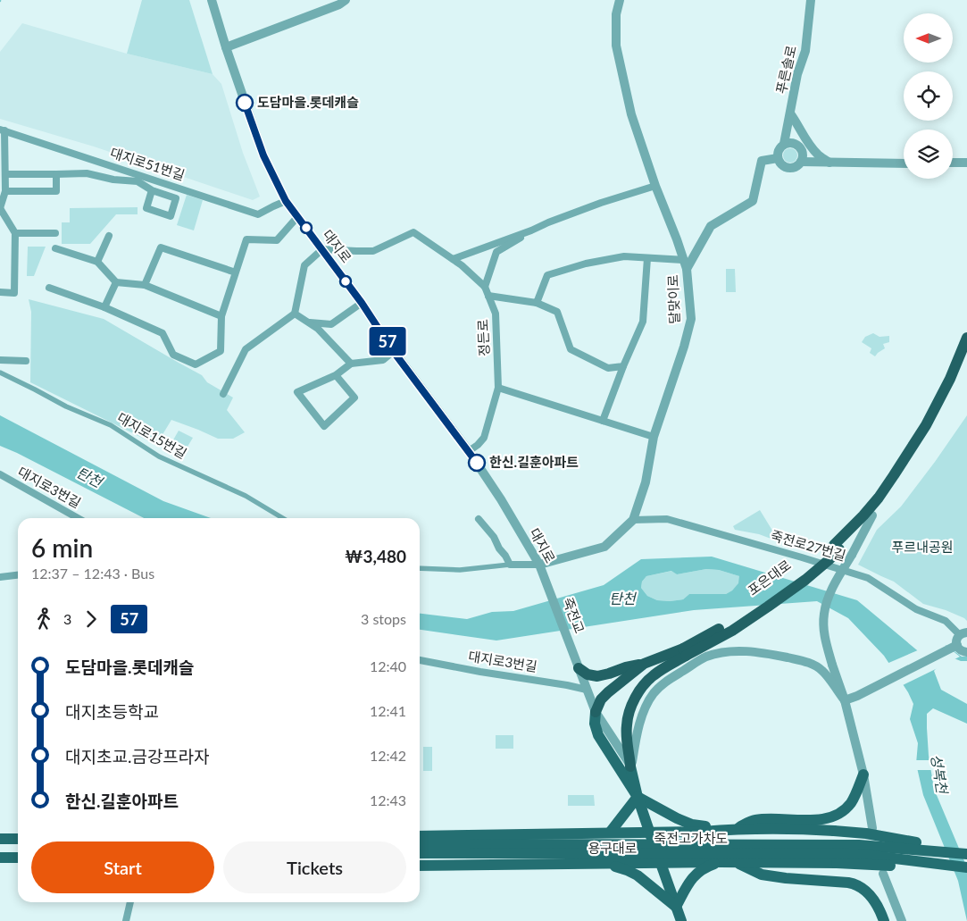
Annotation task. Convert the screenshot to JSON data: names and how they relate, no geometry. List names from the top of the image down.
{
  "streets": {
    "highway": ["포은대로"],
    "main road": ["죽전고가차도", "용구대로"],
    "street": [
      "푸른솔로",
      "대지로51번길",
      "대지로",
      "달맞이로",
      "정든로",
      "대지로15번길",
      "대지로3번길",
      "죽전로27번길",
      "죽전교"
    ]
  },
  "crossings": [
    ["대지로51번길", "대지로"],
    ["대지로", "달맞이로"],
    ["대지로", "정든로"],
    ["대지로", "죽전교"],
    ["달맞이로", "죽전로27번길"],
    ["포은대로", "용구대로"],
    ["죽전고가차도", "용구대로"]
  ],
  "water": ["탄천", "성복천"],
  "parks": ["푸르내공원"],
  "places": ["도담마을.롯데캐슬", "한신.길훈아파트"],
  "lines": ["bus line 57"],
  "north": "left",
  "page": {
    "on_map": "57",
    "heading": ["6 min", "12:37 – 12:43 · Bus", "₩3,480"],
    "legs": ["3", "57", "3 stops"],
    "list": [
      {
        "name": "도담마을.롯데캐슬",
        "value": "12:40"
      },
      {
        "name": "대지초등학교",
        "value": "12:41"
      },
      {
        "name": "대지초교.금강프라자",
        "value": "12:42"
      },
      {
        "name": "한신.길훈아파트",
        "value": "12:43"
      }
    ],
    "buttons": ["Start", "Tickets"]
  }
}
